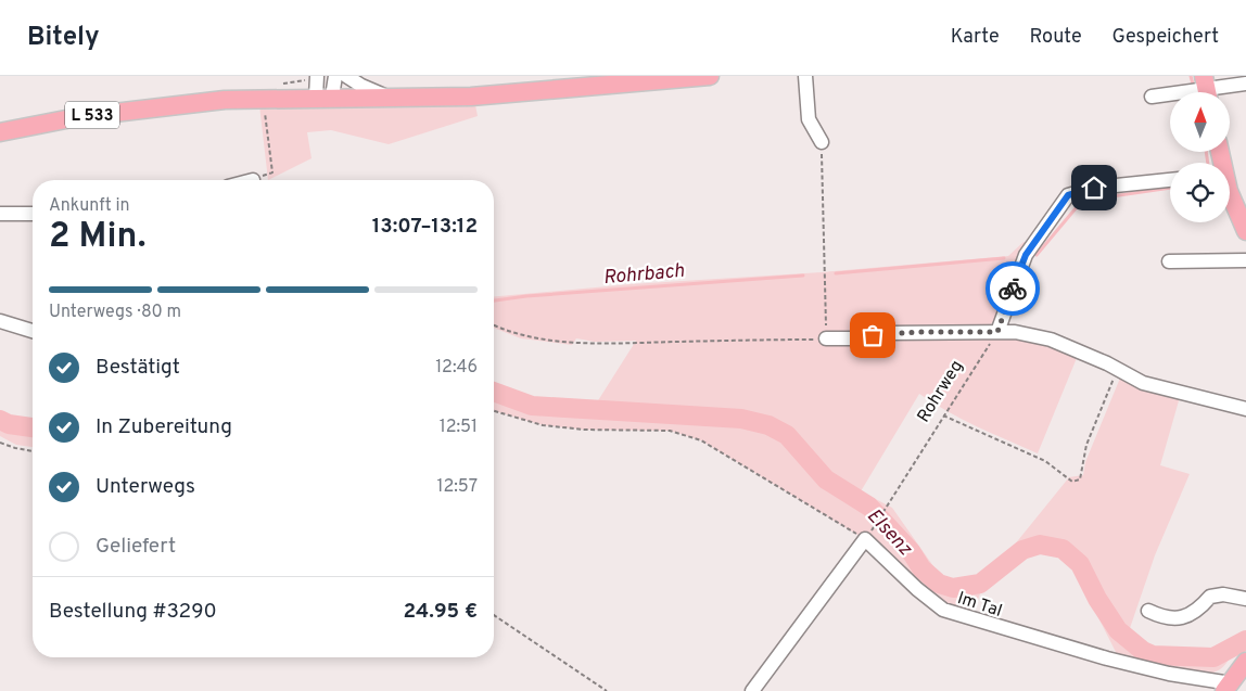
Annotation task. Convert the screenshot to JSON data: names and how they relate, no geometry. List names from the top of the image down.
{
  "streets": {
    "main road": ["L 533"],
    "street": ["Im Tal"],
    "path": ["Rohrweg"]
  },
  "crossings": [
    ["Rohrweg", "Im Tal"]
  ],
  "water": ["Rohrbach", "Elsenz"],
  "north": "top",
  "page": {
    "header": "Bitely",
    "nav": ["Karte", "Route", "Gespeichert"],
    "heading": ["2 Min.", "Ankunft in", "13:07–13:12"],
    "panel": ["Bestellung #3290", "24.95 €"],
    "bar": "Unterwegs · 80 m",
    "list": [
      ["Bestätigt", "12:46"],
      ["In Zubereitung", "12:51"],
      ["Unterwegs", "12:57"],
      "Geliefert"
    ]
  }
}
